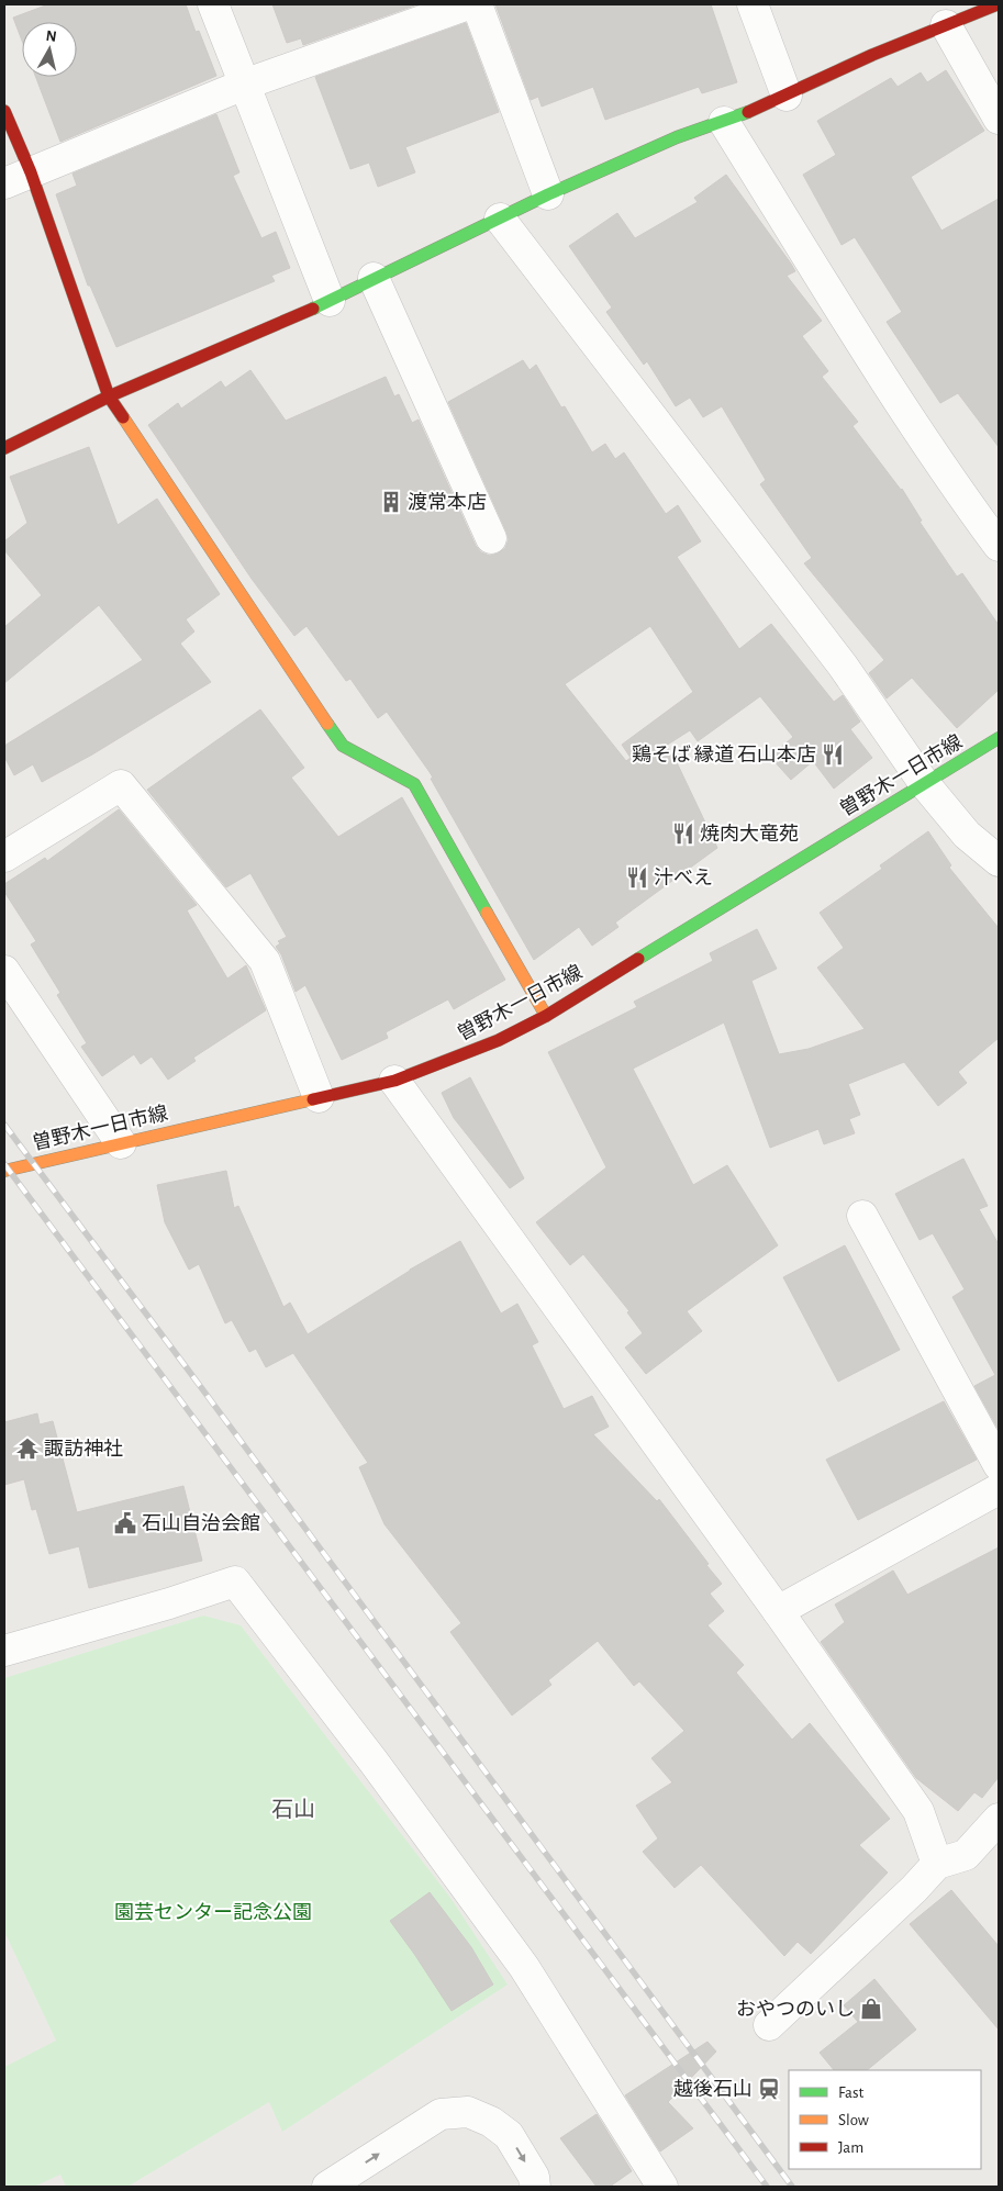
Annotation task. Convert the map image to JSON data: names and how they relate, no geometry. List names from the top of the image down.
{
  "streets": {
    "street": ["曽野木一日市線"]
  },
  "districts": ["石山"],
  "parks": ["園芸センター記念公園"],
  "places": {
    "building": ["渡常本店"],
    "restaurant": ["鶏そば 縁道 石山本店", "焼肉大竜苑", "汁べえ"],
    "temple": ["諏訪神社"],
    "public building": ["石山自治会館"],
    "shop": ["おやつのいし"],
    "station": ["越後石山"]
  },
  "legend": ["Fast", "Slow", "Jam"],
  "north": "top"
}
